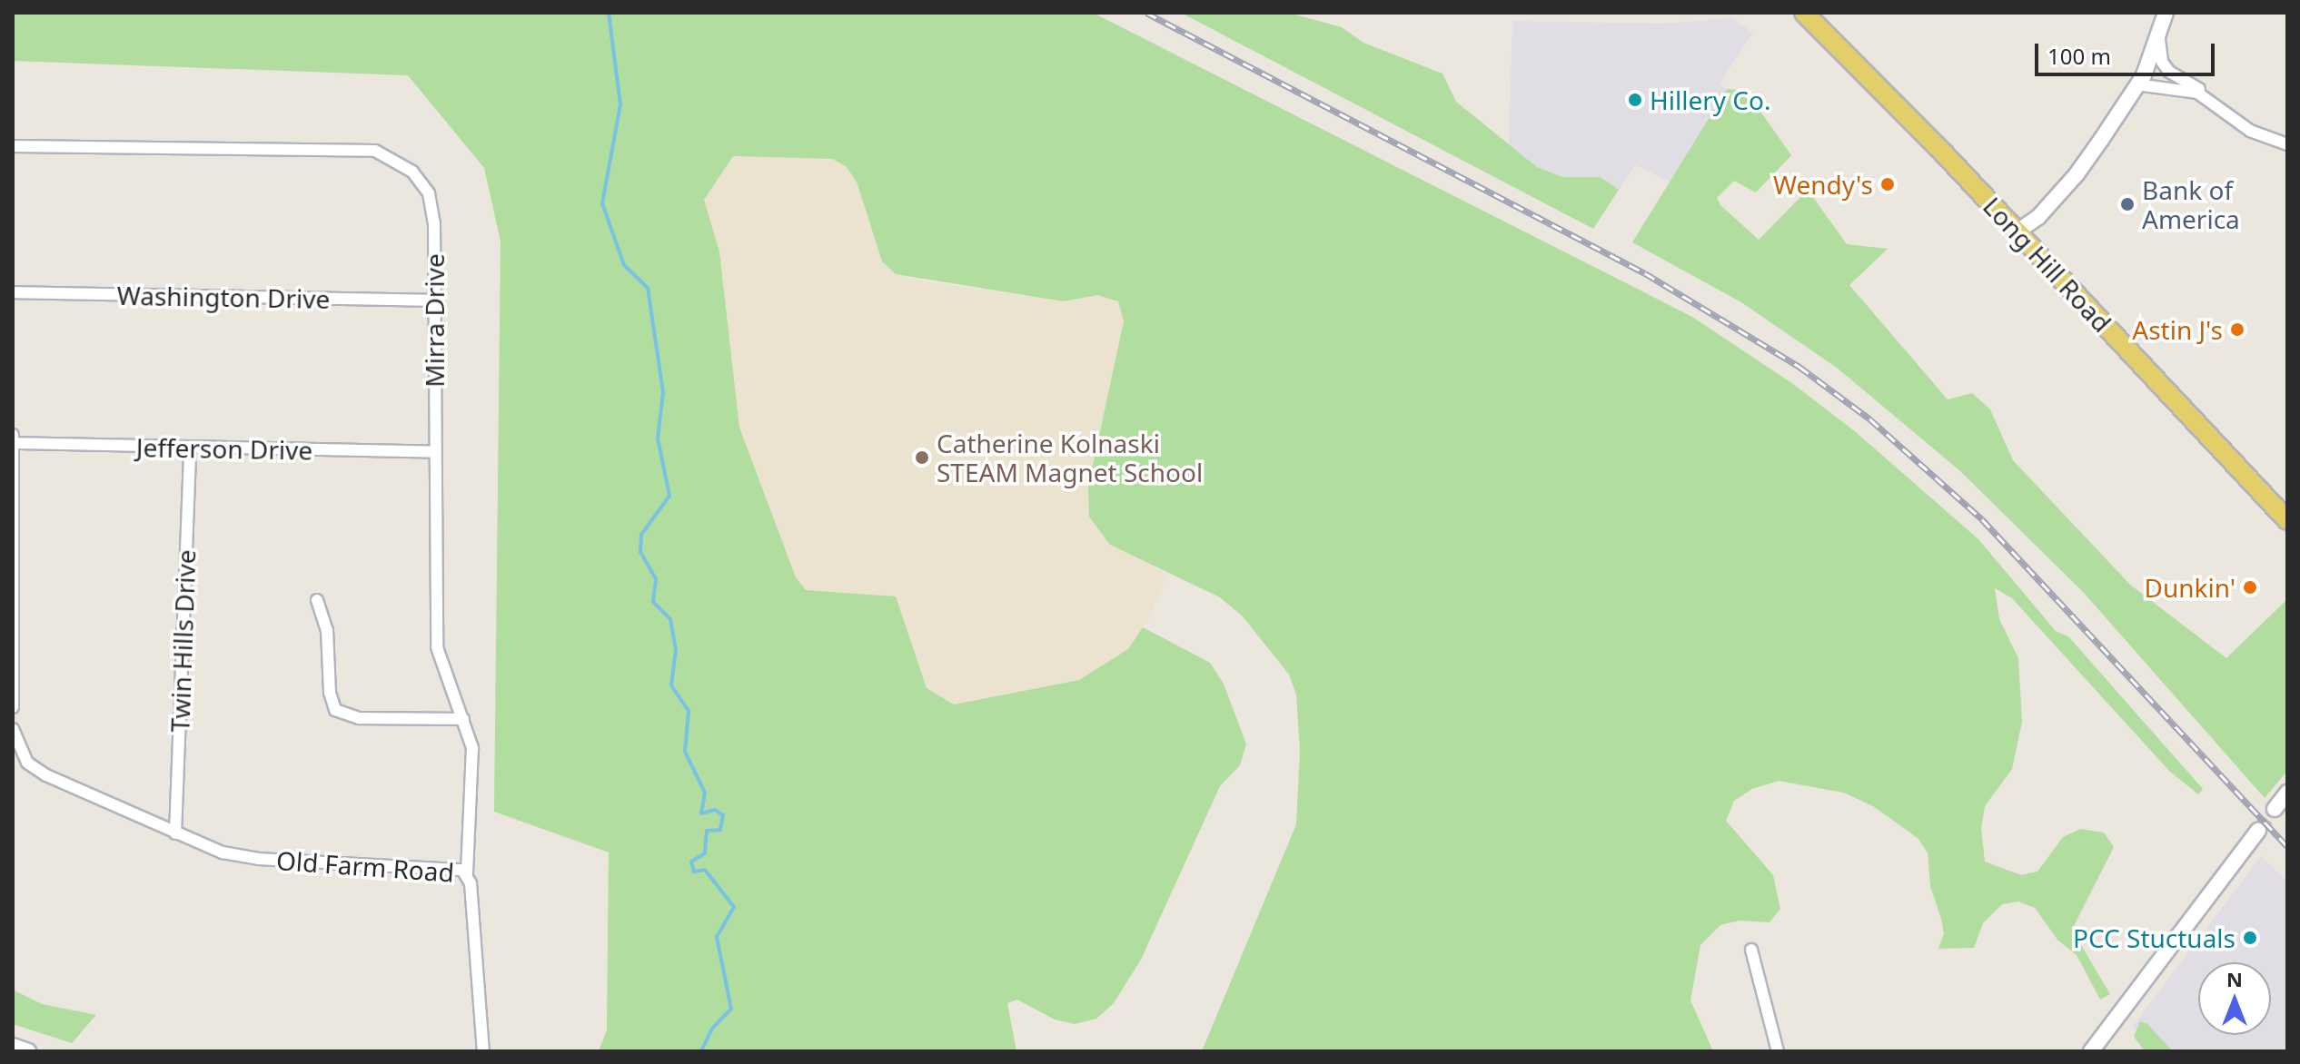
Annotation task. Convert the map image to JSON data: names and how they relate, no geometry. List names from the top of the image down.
{
  "streets": {
    "main road": ["Long Hill Road"],
    "street": [
      "Washington Drive",
      "Mirra Drive",
      "Jefferson Drive",
      "Twin Hills Drive",
      "Old Farm Road"
    ]
  },
  "crossings": [
    ["Washington Drive", "Mirra Drive"],
    ["Mirra Drive", "Jefferson Drive"],
    ["Mirra Drive", "Old Farm Road"],
    ["Jefferson Drive", "Twin Hills Drive"],
    ["Twin Hills Drive", "Old Farm Road"]
  ],
  "places": [
    "Hillery Co.",
    "Wendy's",
    "Bank of America",
    "Astin J's",
    "Catherine Kolnaski STEAM Magnet School",
    "Dunkin'",
    "PCC Stuctuals"
  ],
  "scale_bar": "100 m",
  "north": "top"
}
